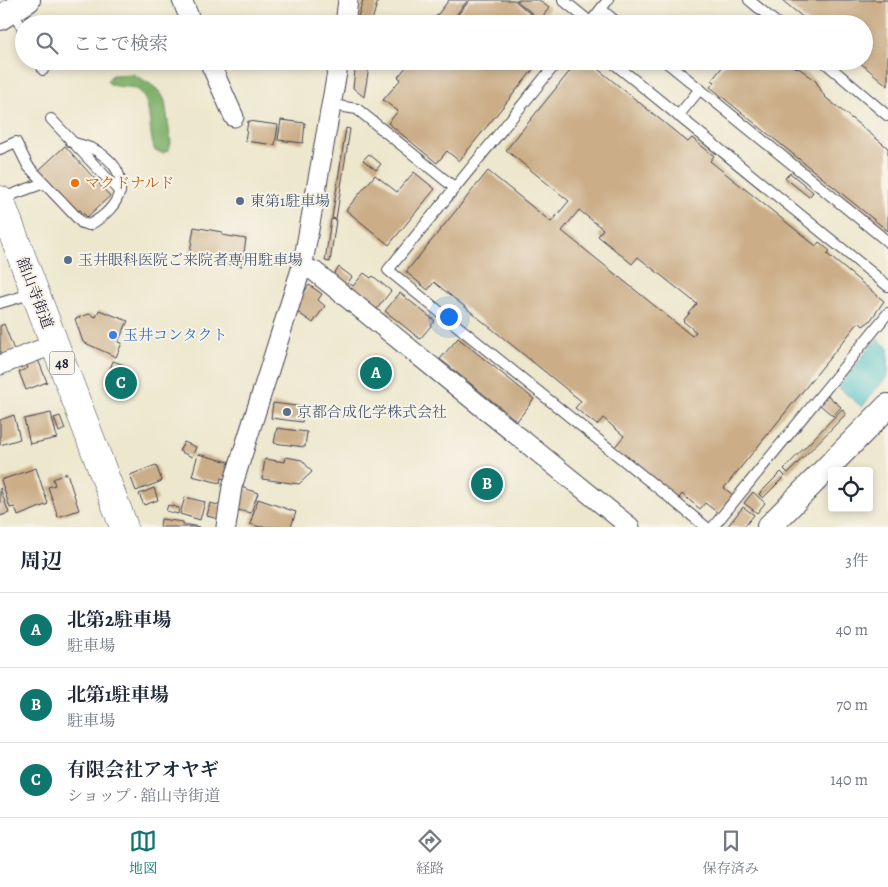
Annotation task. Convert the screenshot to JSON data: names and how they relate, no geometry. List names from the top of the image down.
{
  "streets": {
    "main road": ["舘山寺街道", "48"]
  },
  "places": [
    "マクドナルド",
    "東第1駐車場",
    "玉井眼科医院ご来院者専用駐車場",
    "玉井コンタクト",
    "京都合成化学株式会社"
  ],
  "page": {
    "search": "ここで検索",
    "pins": ["A", "C", "B"],
    "heading": ["周辺", "3件"],
    "list": [
      {
        "mark": "A",
        "name": "北第2駐車場",
        "note": "駐車場",
        "value": "40 m"
      },
      {
        "mark": "B",
        "name": "北第1駐車場",
        "note": "駐車場",
        "value": "70 m"
      },
      {
        "mark": "C",
        "name": "有限会社アオヤギ",
        "note": "ショップ · 舘山寺街道",
        "value": "140 m"
      }
    ],
    "nav": ["地図", "経路", "保存済み"]
  }
}
